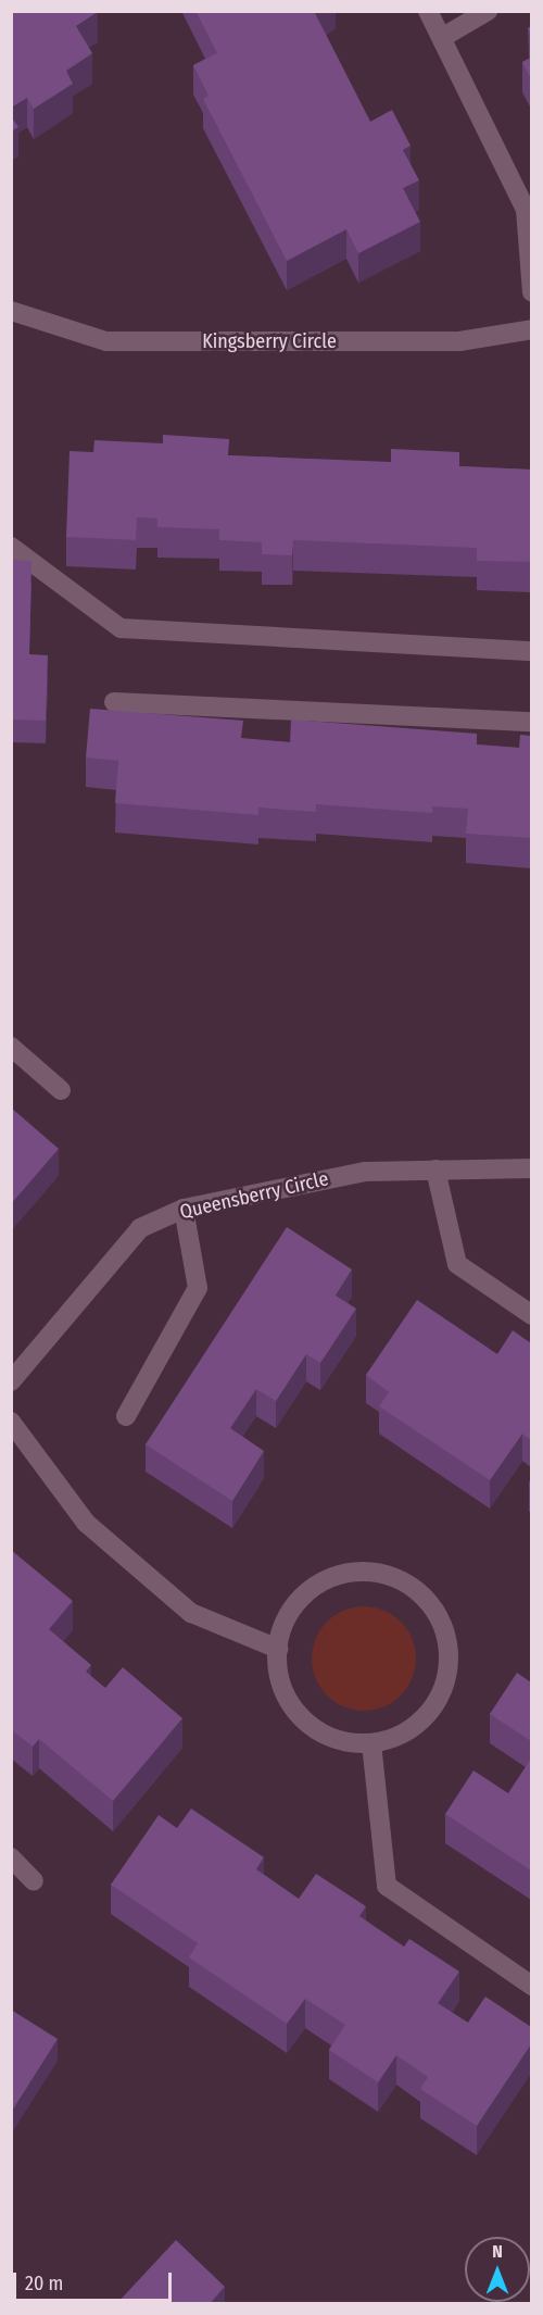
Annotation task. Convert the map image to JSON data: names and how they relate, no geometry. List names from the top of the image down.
{
  "streets": {
    "street": ["Kingsberry Circle", "Queensberry Circle"]
  },
  "scale_bar": "20 m",
  "north": "top"
}
